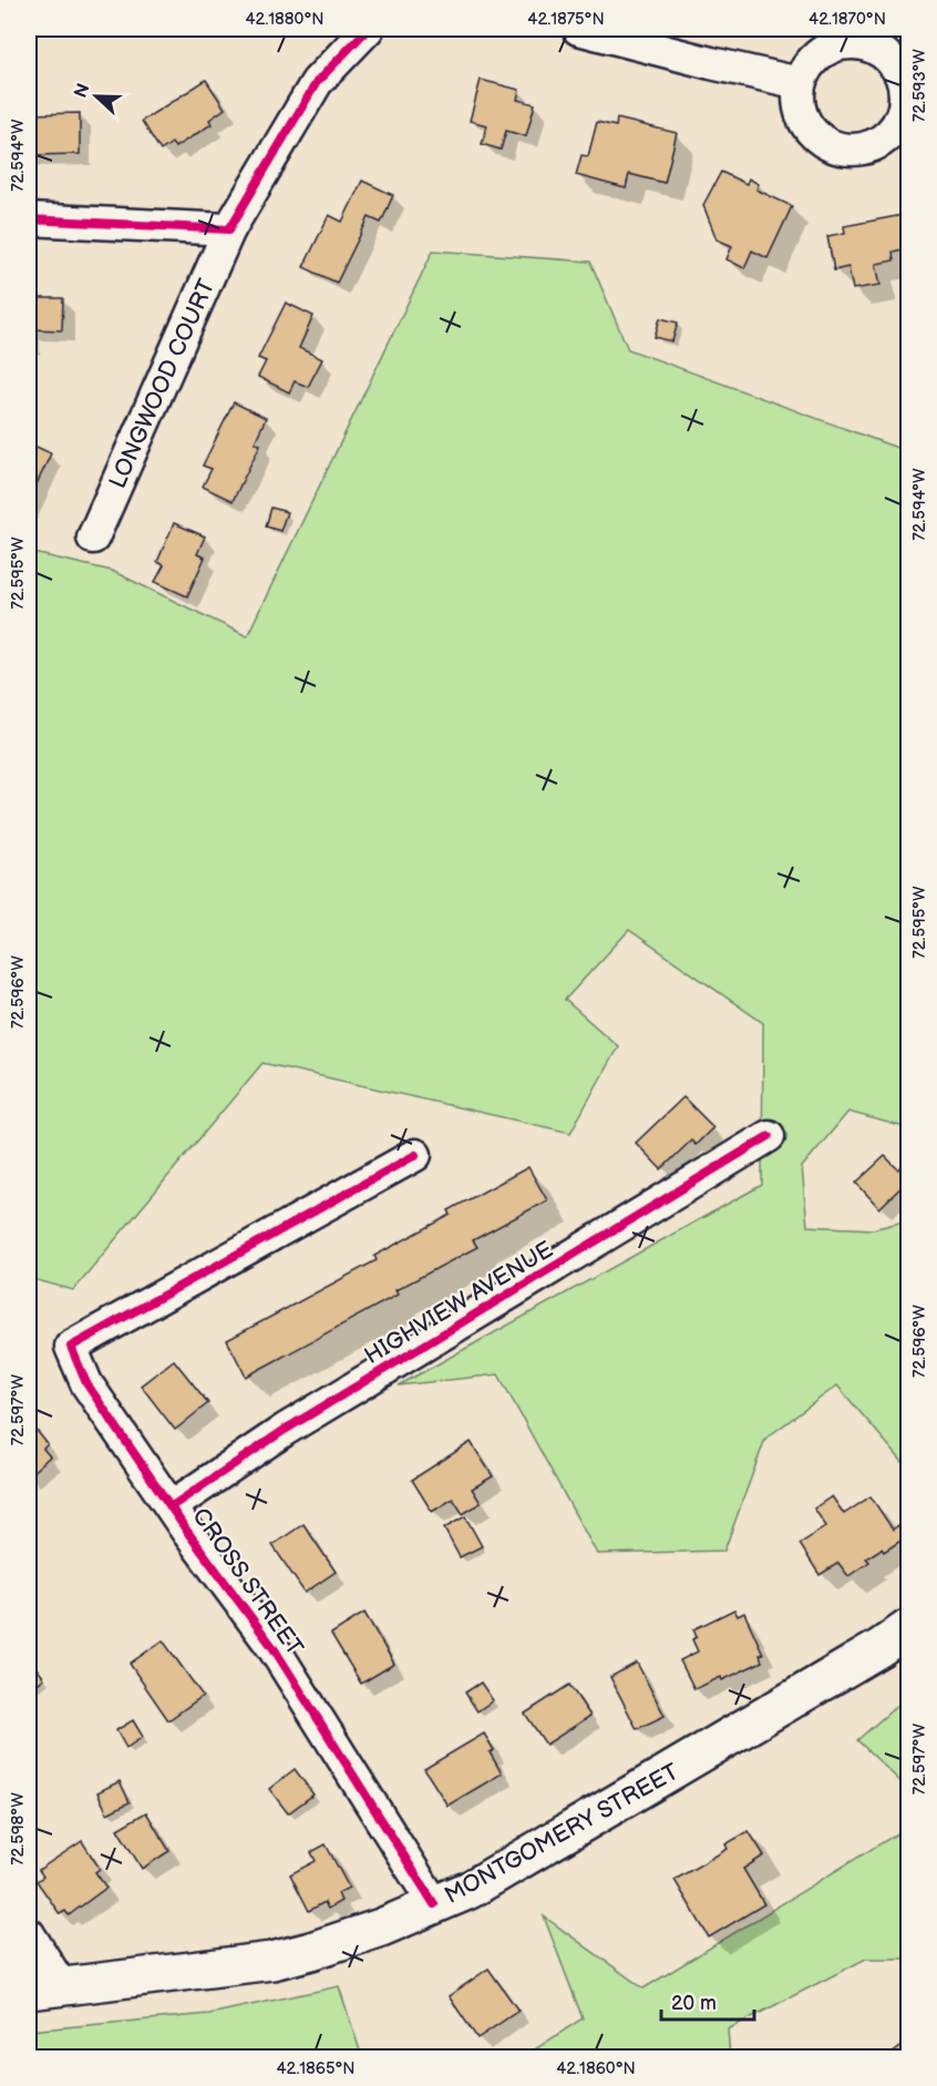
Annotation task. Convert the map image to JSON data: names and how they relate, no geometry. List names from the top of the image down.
{
  "streets": {
    "main road": ["MONTGOMERY STREET"],
    "street": ["LONGWOOD COURT", "HIGHVIEW AVENUE", "CROSS STREET"]
  },
  "crossings": [
    ["HIGHVIEW AVENUE", "CROSS STREET"],
    ["CROSS STREET", "MONTGOMERY STREET"]
  ],
  "scale_bar": "20 m",
  "north": "left",
  "coordinates": [
    "42.1880°N",
    "42.1875°N",
    "42.1870°N",
    "72.593°W",
    "72.594°W",
    "72.595°W",
    "72.596°W",
    "72.597°W",
    "72.598°W",
    "42.1865°N",
    "42.1860°N"
  ]
}
